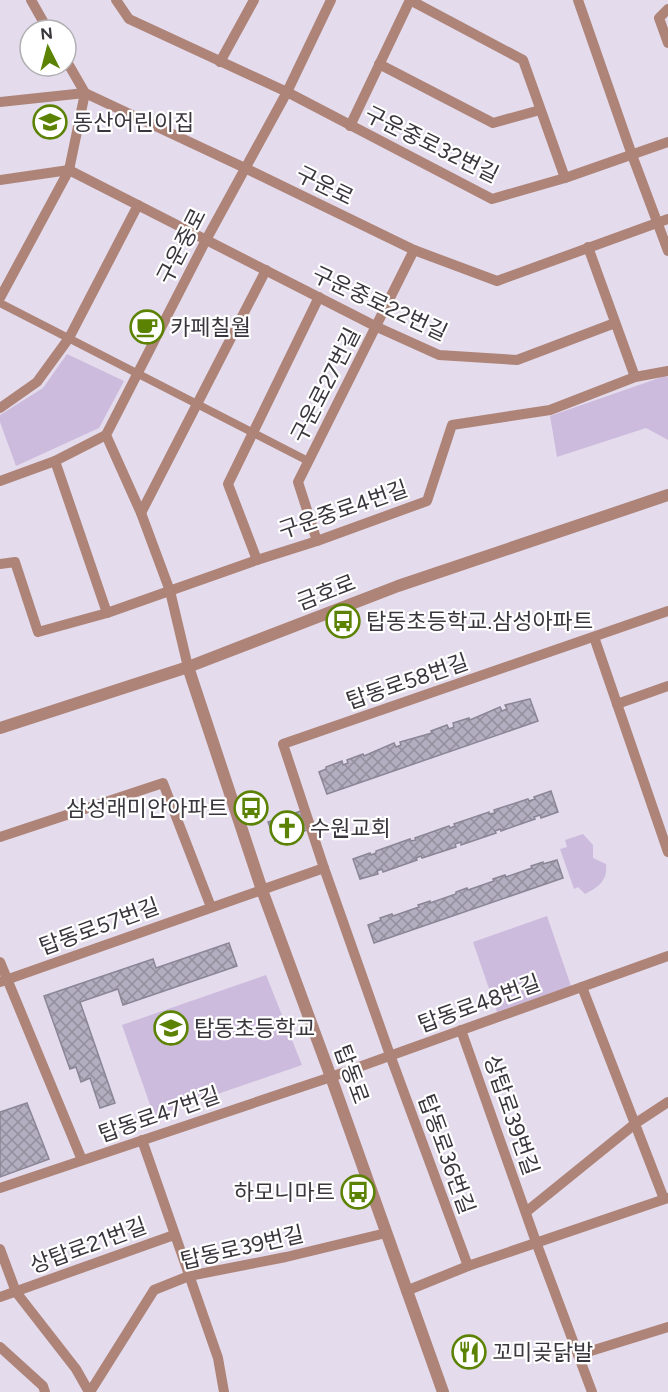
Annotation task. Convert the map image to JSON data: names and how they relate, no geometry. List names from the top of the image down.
{
  "streets": {
    "street": [
      "구운중로32번길",
      "구운로",
      "구운중로",
      "구운중로22번길",
      "구운로27번길",
      "구운중로4번길",
      "금호로",
      "탑동로58번길",
      "탑동로57번길",
      "탑동로48번길",
      "탑동로",
      "탑동로47번길",
      "상탑로39번길",
      "탑동로36번길",
      "상탑로21번길",
      "탑동로39번길"
    ]
  },
  "crossings": [
    ["구운중로32번길", "구운중로"],
    ["구운로", "구운중로"],
    ["구운로", "구운로27번길"],
    ["구운중로", "구운중로22번길"],
    ["구운중로22번길", "구운로27번길"],
    ["구운중로22번길", "구운중로4번길"],
    ["구운로27번길", "구운중로4번길"],
    ["금호로", "탑동로"],
    ["탑동로58번길", "탑동로48번길"],
    ["탑동로58번길", "탑동로36번길"],
    ["탑동로57번길", "탑동로"],
    ["탑동로48번길", "탑동로"],
    ["탑동로48번길", "탑동로47번길"],
    ["탑동로48번길", "상탑로39번길"],
    ["탑동로48번길", "탑동로36번길"],
    ["탑동로", "탑동로47번길"],
    ["탑동로", "탑동로39번길"],
    ["탑동로47번길", "상탑로21번길"],
    ["상탑로21번길", "탑동로39번길"]
  ],
  "places": {
    "school or university": ["동산어린이집", "탑동초등학교"],
    "cafe": ["카페칠월"],
    "bus stop": ["탑동초등학교.삼성아파트", "삼성래미안아파트", "하모니마트"],
    "church": ["수원교회"],
    "restaurant": ["꼬미곶닭발"]
  },
  "north": "top"
}
